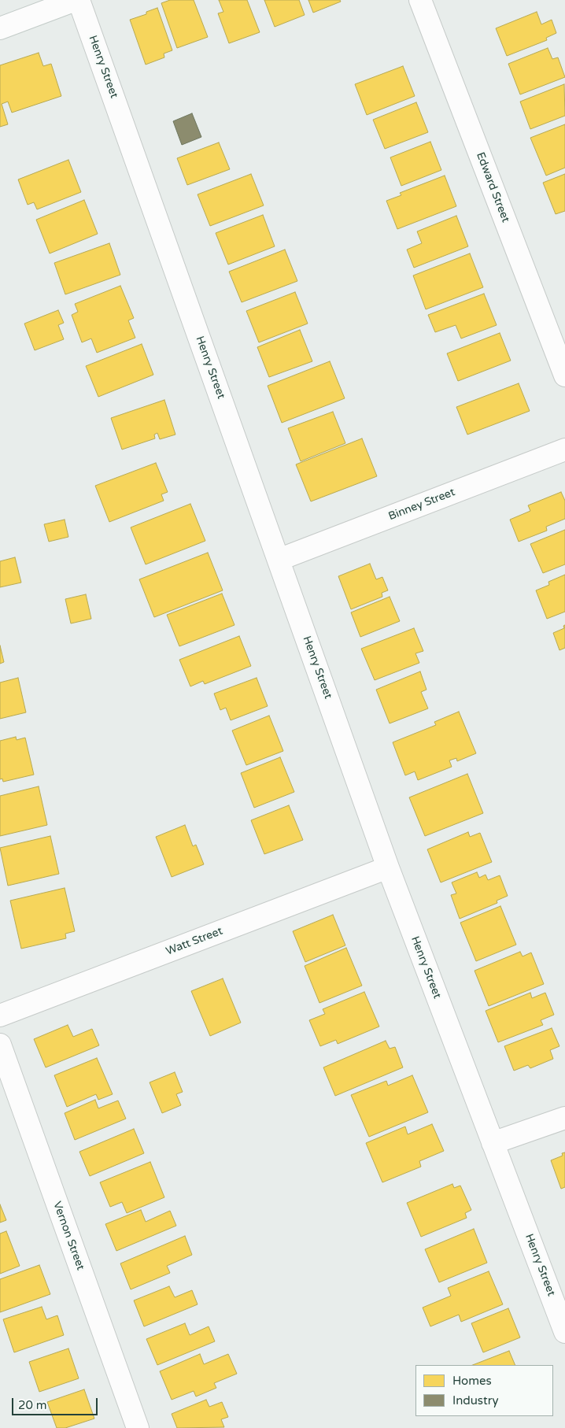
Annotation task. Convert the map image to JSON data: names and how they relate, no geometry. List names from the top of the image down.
{
  "streets": {
    "street": [
      "Henry Street",
      "Edward Street",
      "Binney Street",
      "Watt Street",
      "Vernon Street"
    ]
  },
  "crossings": [
    ["Henry Street", "Binney Street"],
    ["Henry Street", "Watt Street"]
  ],
  "legend": ["Homes", "Industry"],
  "scale_bar": "20 m"
}
